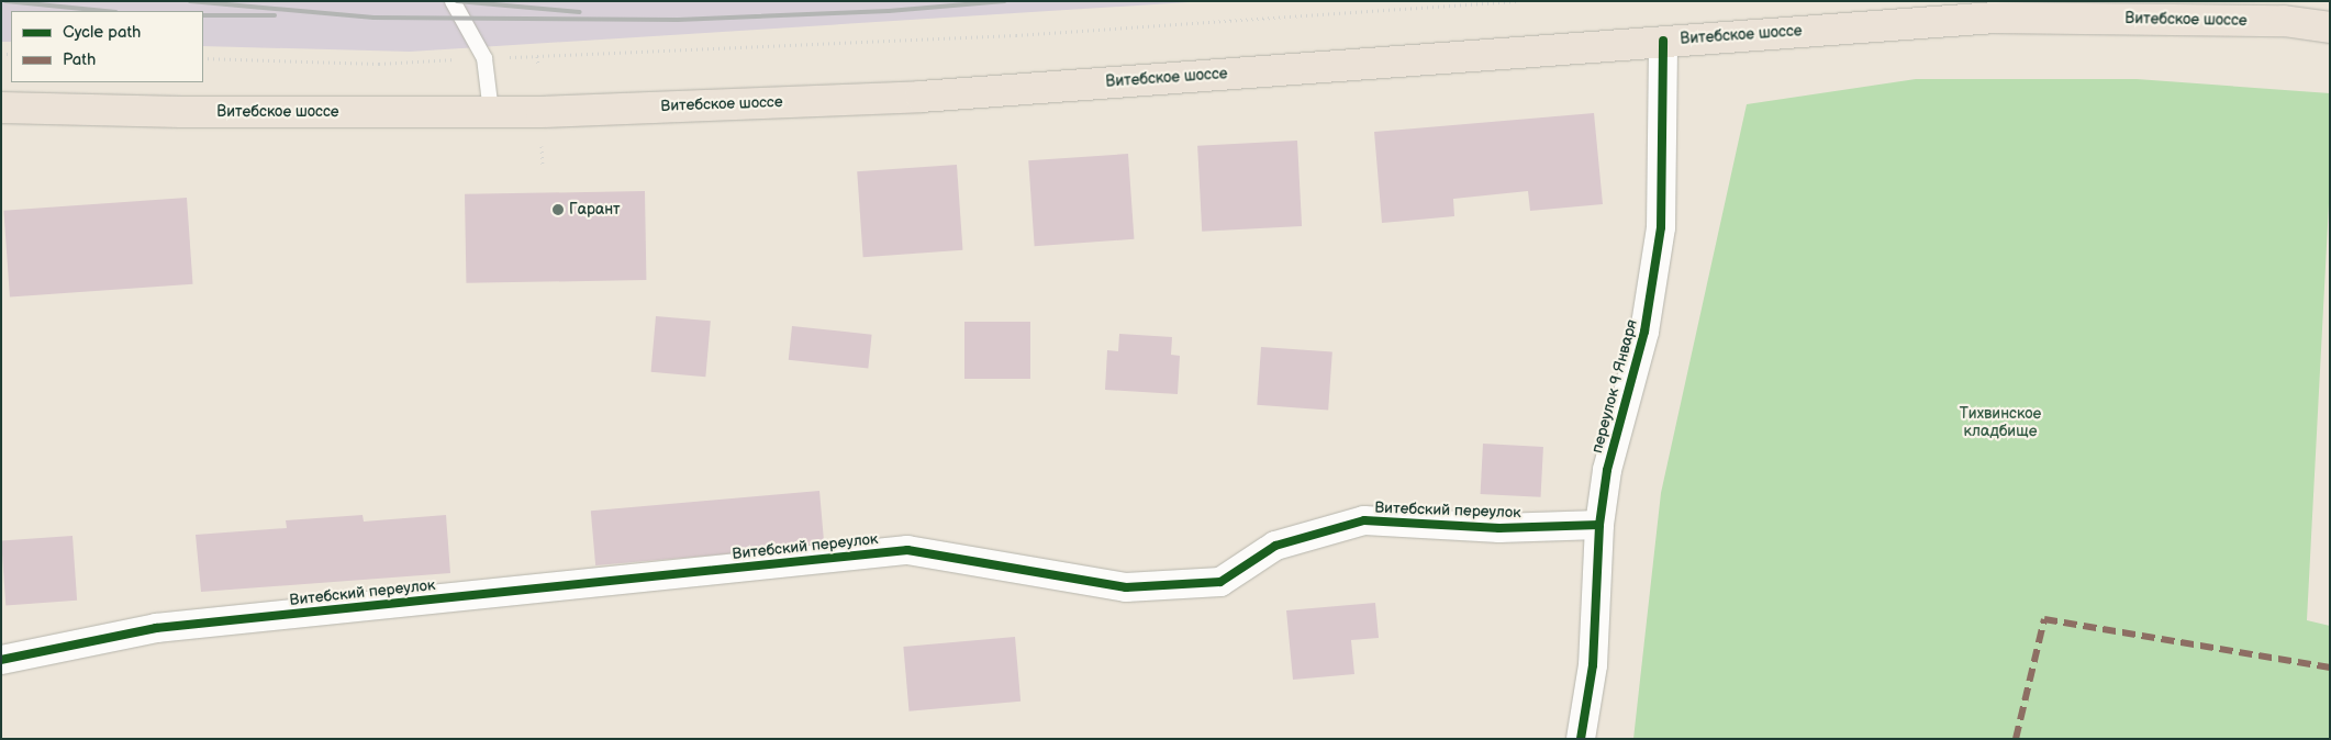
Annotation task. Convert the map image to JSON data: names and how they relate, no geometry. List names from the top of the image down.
{
  "streets": {
    "main road": ["Витебское шоссе"],
    "street": ["переулок 9 Января", "Витебский переулок"]
  },
  "crossings": [
    ["Витебское шоссе", "переулок 9 Января"],
    ["переулок 9 Января", "Витебский переулок"]
  ],
  "parks": ["Тихвинское кладбище"],
  "places": ["Гарант"],
  "legend": ["Cycle path", "Path"]
}
